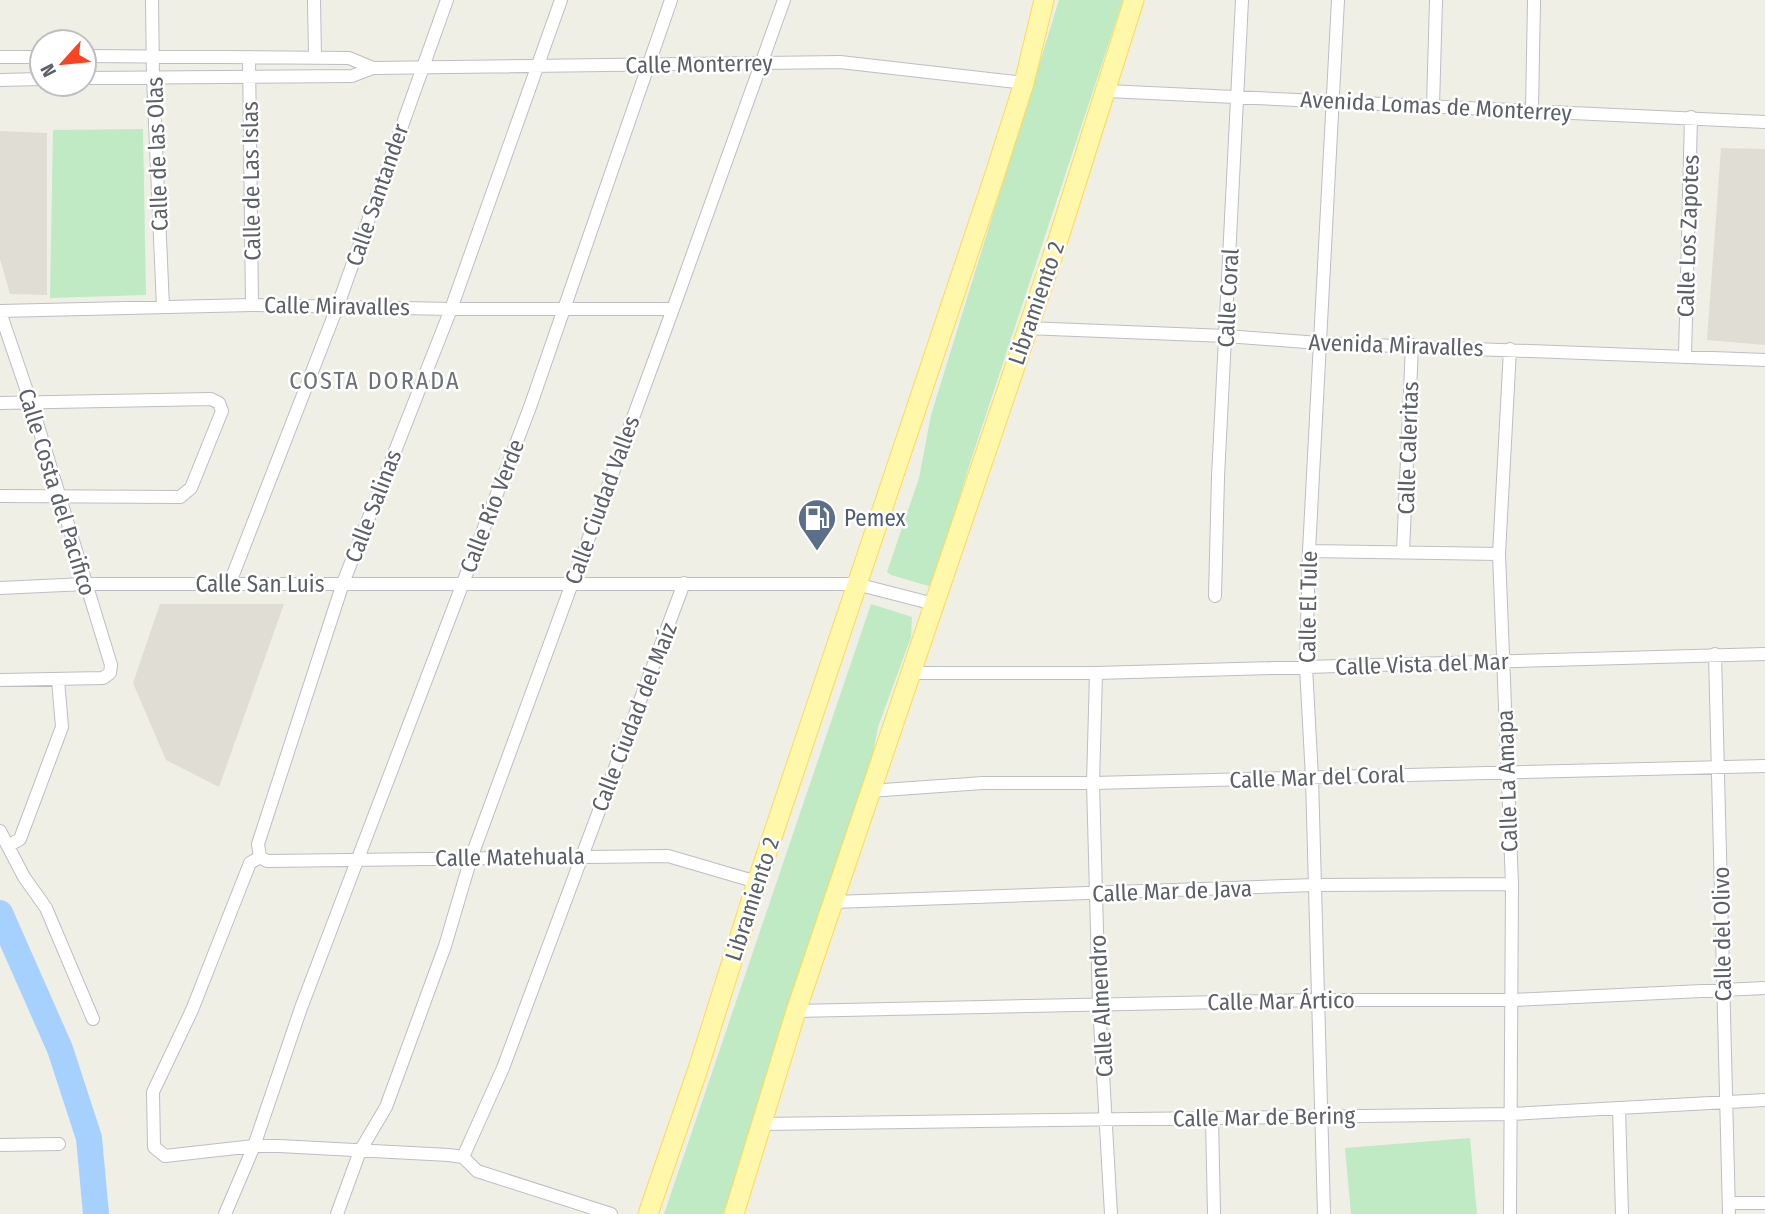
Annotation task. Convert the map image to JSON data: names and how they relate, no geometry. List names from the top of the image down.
{
  "streets": {
    "main road": ["Libramiento 2"],
    "street": [
      "Calle Monterrey",
      "Avenida Lomas de Monterrey",
      "Calle de las Olas",
      "Calle de Las Islas",
      "Calle Santander",
      "Calle Los Zapotes",
      "Calle Coral",
      "Calle Miravalles",
      "Avenida Miravalles",
      "Calle Caleritas",
      "Calle Costa del Pacifico",
      "Calle Ciudad Valles",
      "Calle Salinas",
      "Calle Río Verde",
      "Calle San Luis",
      "Calle El Tule",
      "Calle Vista del Mar",
      "Calle Ciudad del Maíz",
      "Calle Mar del Coral",
      "Calle La Amapa",
      "Calle Matehuala",
      "Calle Mar de Java",
      "Calle del Olivo",
      "Calle Mar Ártico",
      "Calle Almendro",
      "Calle Mar de Bering"
    ]
  },
  "crossings": [
    ["Calle Monterrey", "Calle de las Olas"],
    ["Calle Monterrey", "Calle de Las Islas"],
    ["Calle Monterrey", "Calle Santander"],
    ["Calle Monterrey", "Libramiento 2"],
    ["Calle Monterrey", "Calle Ciudad Valles"],
    ["Calle Monterrey", "Calle Salinas"],
    ["Calle Monterrey", "Calle Río Verde"],
    ["Avenida Lomas de Monterrey", "Calle Los Zapotes"],
    ["Avenida Lomas de Monterrey", "Calle Coral"],
    ["Avenida Lomas de Monterrey", "Libramiento 2"],
    ["Avenida Lomas de Monterrey", "Calle El Tule"],
    ["Calle de las Olas", "Calle Miravalles"],
    ["Calle de Las Islas", "Calle Miravalles"],
    ["Calle Santander", "Calle Miravalles"],
    ["Calle Santander", "Calle San Luis"],
    ["Calle Los Zapotes", "Avenida Miravalles"],
    ["Calle Coral", "Avenida Miravalles"],
    ["Libramiento 2", "Avenida Miravalles"],
    ["Libramiento 2", "Calle San Luis"],
    ["Libramiento 2", "Calle Vista del Mar"],
    ["Libramiento 2", "Calle Mar del Coral"],
    ["Libramiento 2", "Calle Matehuala"],
    ["Libramiento 2", "Calle Mar de Java"],
    ["Libramiento 2", "Calle Mar Ártico"],
    ["Libramiento 2", "Calle Mar de Bering"],
    ["Calle Miravalles", "Calle Costa del Pacifico"],
    ["Calle Miravalles", "Calle Ciudad Valles"],
    ["Calle Miravalles", "Calle Salinas"],
    ["Calle Miravalles", "Calle Río Verde"],
    ["Avenida Miravalles", "Calle Caleritas"],
    ["Avenida Miravalles", "Calle El Tule"],
    ["Avenida Miravalles", "Calle La Amapa"],
    ["Calle Costa del Pacifico", "Calle San Luis"],
    ["Calle Ciudad Valles", "Calle San Luis"],
    ["Calle Ciudad Valles", "Calle Matehuala"],
    ["Calle Salinas", "Calle Río Verde"],
    ["Calle Salinas", "Calle San Luis"],
    ["Calle Salinas", "Calle Matehuala"],
    ["Calle Río Verde", "Calle San Luis"],
    ["Calle Río Verde", "Calle Matehuala"],
    ["Calle San Luis", "Calle Ciudad del Maíz"],
    ["Calle El Tule", "Calle Vista del Mar"],
    ["Calle El Tule", "Calle Mar del Coral"],
    ["Calle El Tule", "Calle Mar de Java"],
    ["Calle El Tule", "Calle Mar Ártico"],
    ["Calle El Tule", "Calle Mar de Bering"],
    ["Calle Vista del Mar", "Calle La Amapa"],
    ["Calle Vista del Mar", "Calle del Olivo"],
    ["Calle Vista del Mar", "Calle Almendro"],
    ["Calle Ciudad del Maíz", "Calle Matehuala"],
    ["Calle Mar del Coral", "Calle La Amapa"],
    ["Calle Mar del Coral", "Calle del Olivo"],
    ["Calle Mar del Coral", "Calle Almendro"],
    ["Calle La Amapa", "Calle Mar de Java"],
    ["Calle La Amapa", "Calle Mar Ártico"],
    ["Calle La Amapa", "Calle Mar de Bering"],
    ["Calle Mar de Java", "Calle Almendro"],
    ["Calle del Olivo", "Calle Mar Ártico"],
    ["Calle del Olivo", "Calle Mar de Bering"],
    ["Calle Mar Ártico", "Calle Almendro"],
    ["Calle Almendro", "Calle Mar de Bering"]
  ],
  "districts": ["COSTA DORADA"],
  "places": {
    "fuel station": ["Pemex"]
  },
  "north": "bottom left"
}
